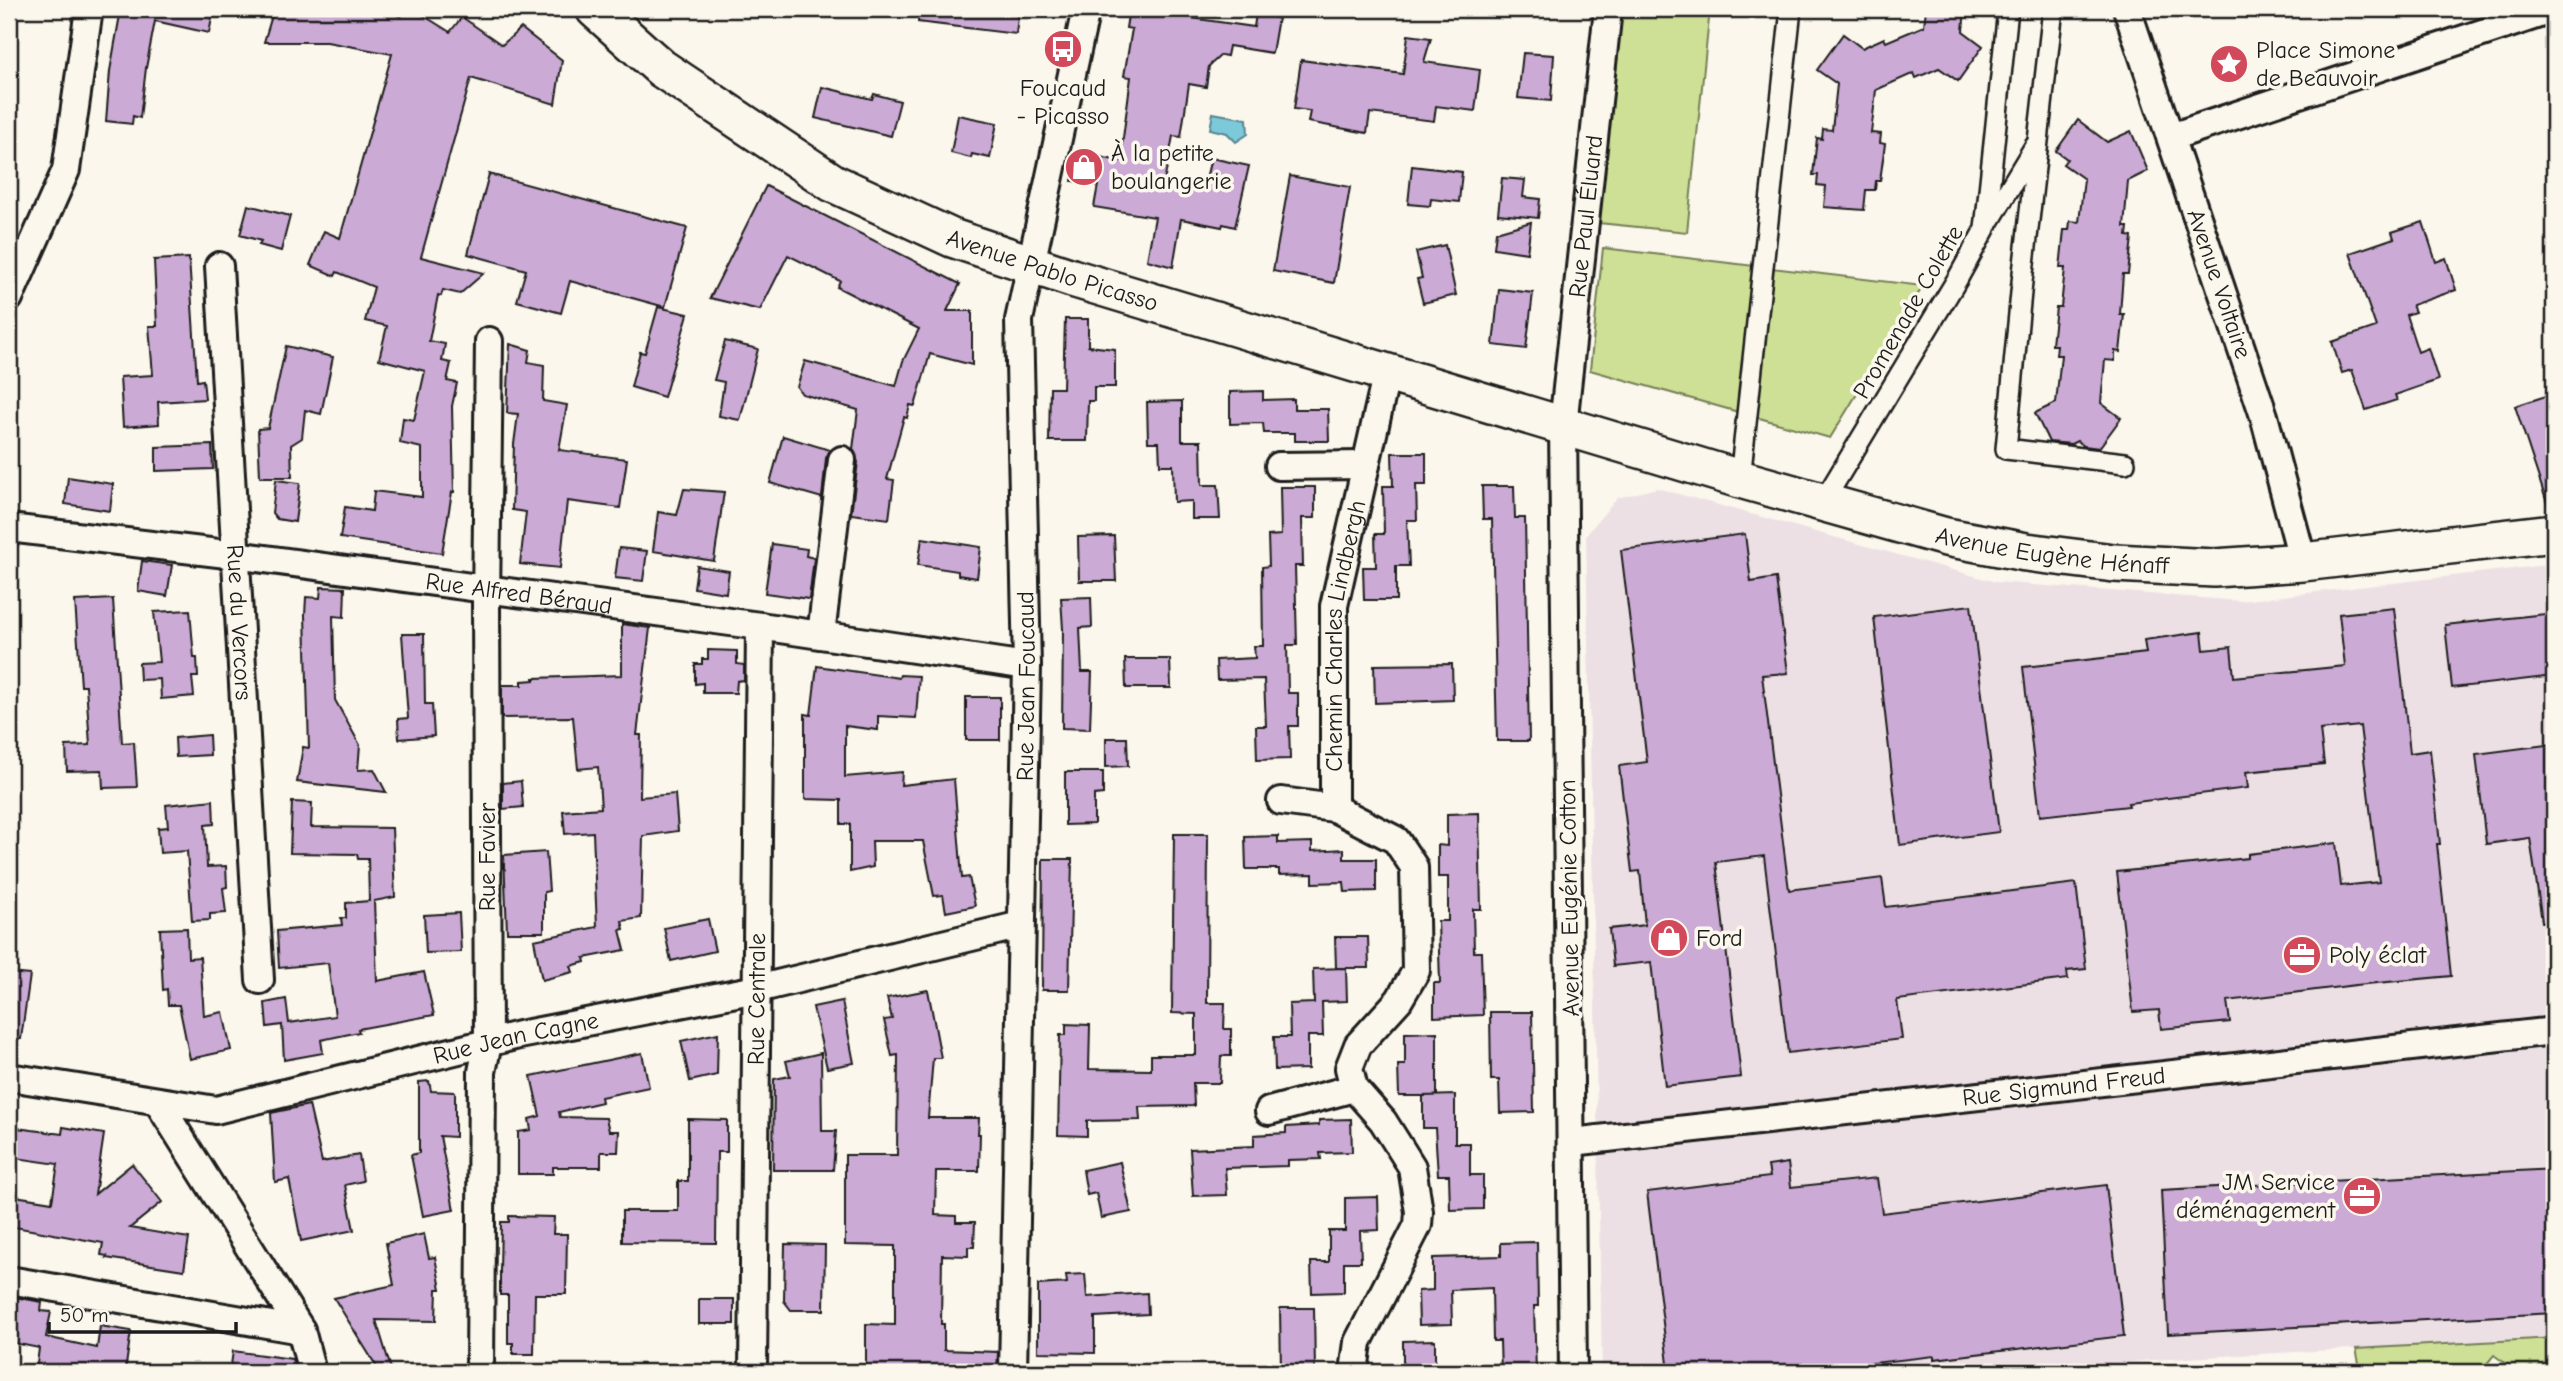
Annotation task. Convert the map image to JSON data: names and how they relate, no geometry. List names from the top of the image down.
{
  "streets": {
    "main road": ["Avenue Pablo Picasso", "Avenue Eugène Hénaff"],
    "street": [
      "Rue Paul Éluard",
      "Avenue Voltaire",
      "Promenade Colette",
      "Rue Alfred Béraud",
      "Rue du Vercors",
      "Chemin Charles Lindbergh",
      "Rue Jean Foucaud",
      "Rue Favier",
      "Avenue Eugénie Cotton",
      "Rue Centrale",
      "Rue Jean Cagne",
      "Rue Sigmund Freud"
    ]
  },
  "crossings": [
    ["Rue Paul Éluard", "Avenue Pablo Picasso"],
    ["Rue Paul Éluard", "Avenue Eugène Hénaff"],
    ["Rue Paul Éluard", "Avenue Eugénie Cotton"],
    ["Avenue Pablo Picasso", "Avenue Eugène Hénaff"],
    ["Avenue Pablo Picasso", "Chemin Charles Lindbergh"],
    ["Avenue Pablo Picasso", "Rue Jean Foucaud"],
    ["Avenue Pablo Picasso", "Avenue Eugénie Cotton"],
    ["Avenue Voltaire", "Avenue Eugène Hénaff"],
    ["Promenade Colette", "Avenue Eugène Hénaff"],
    ["Avenue Eugène Hénaff", "Avenue Eugénie Cotton"],
    ["Rue Alfred Béraud", "Rue du Vercors"],
    ["Rue Alfred Béraud", "Rue Jean Foucaud"],
    ["Rue Alfred Béraud", "Rue Favier"],
    ["Rue Alfred Béraud", "Rue Centrale"],
    ["Rue Jean Foucaud", "Rue Jean Cagne"],
    ["Rue Favier", "Rue Jean Cagne"],
    ["Avenue Eugénie Cotton", "Rue Sigmund Freud"],
    ["Rue Centrale", "Rue Jean Cagne"]
  ],
  "places": {
    "bus stop": ["Foucaud - Picasso"],
    "place": ["Place Simone de Beauvoir"],
    "shop": ["À la petite boulangerie", "Ford"],
    "office": ["Poly éclat", "JM Service déménagement"]
  },
  "scale_bar": "50 m"
}
